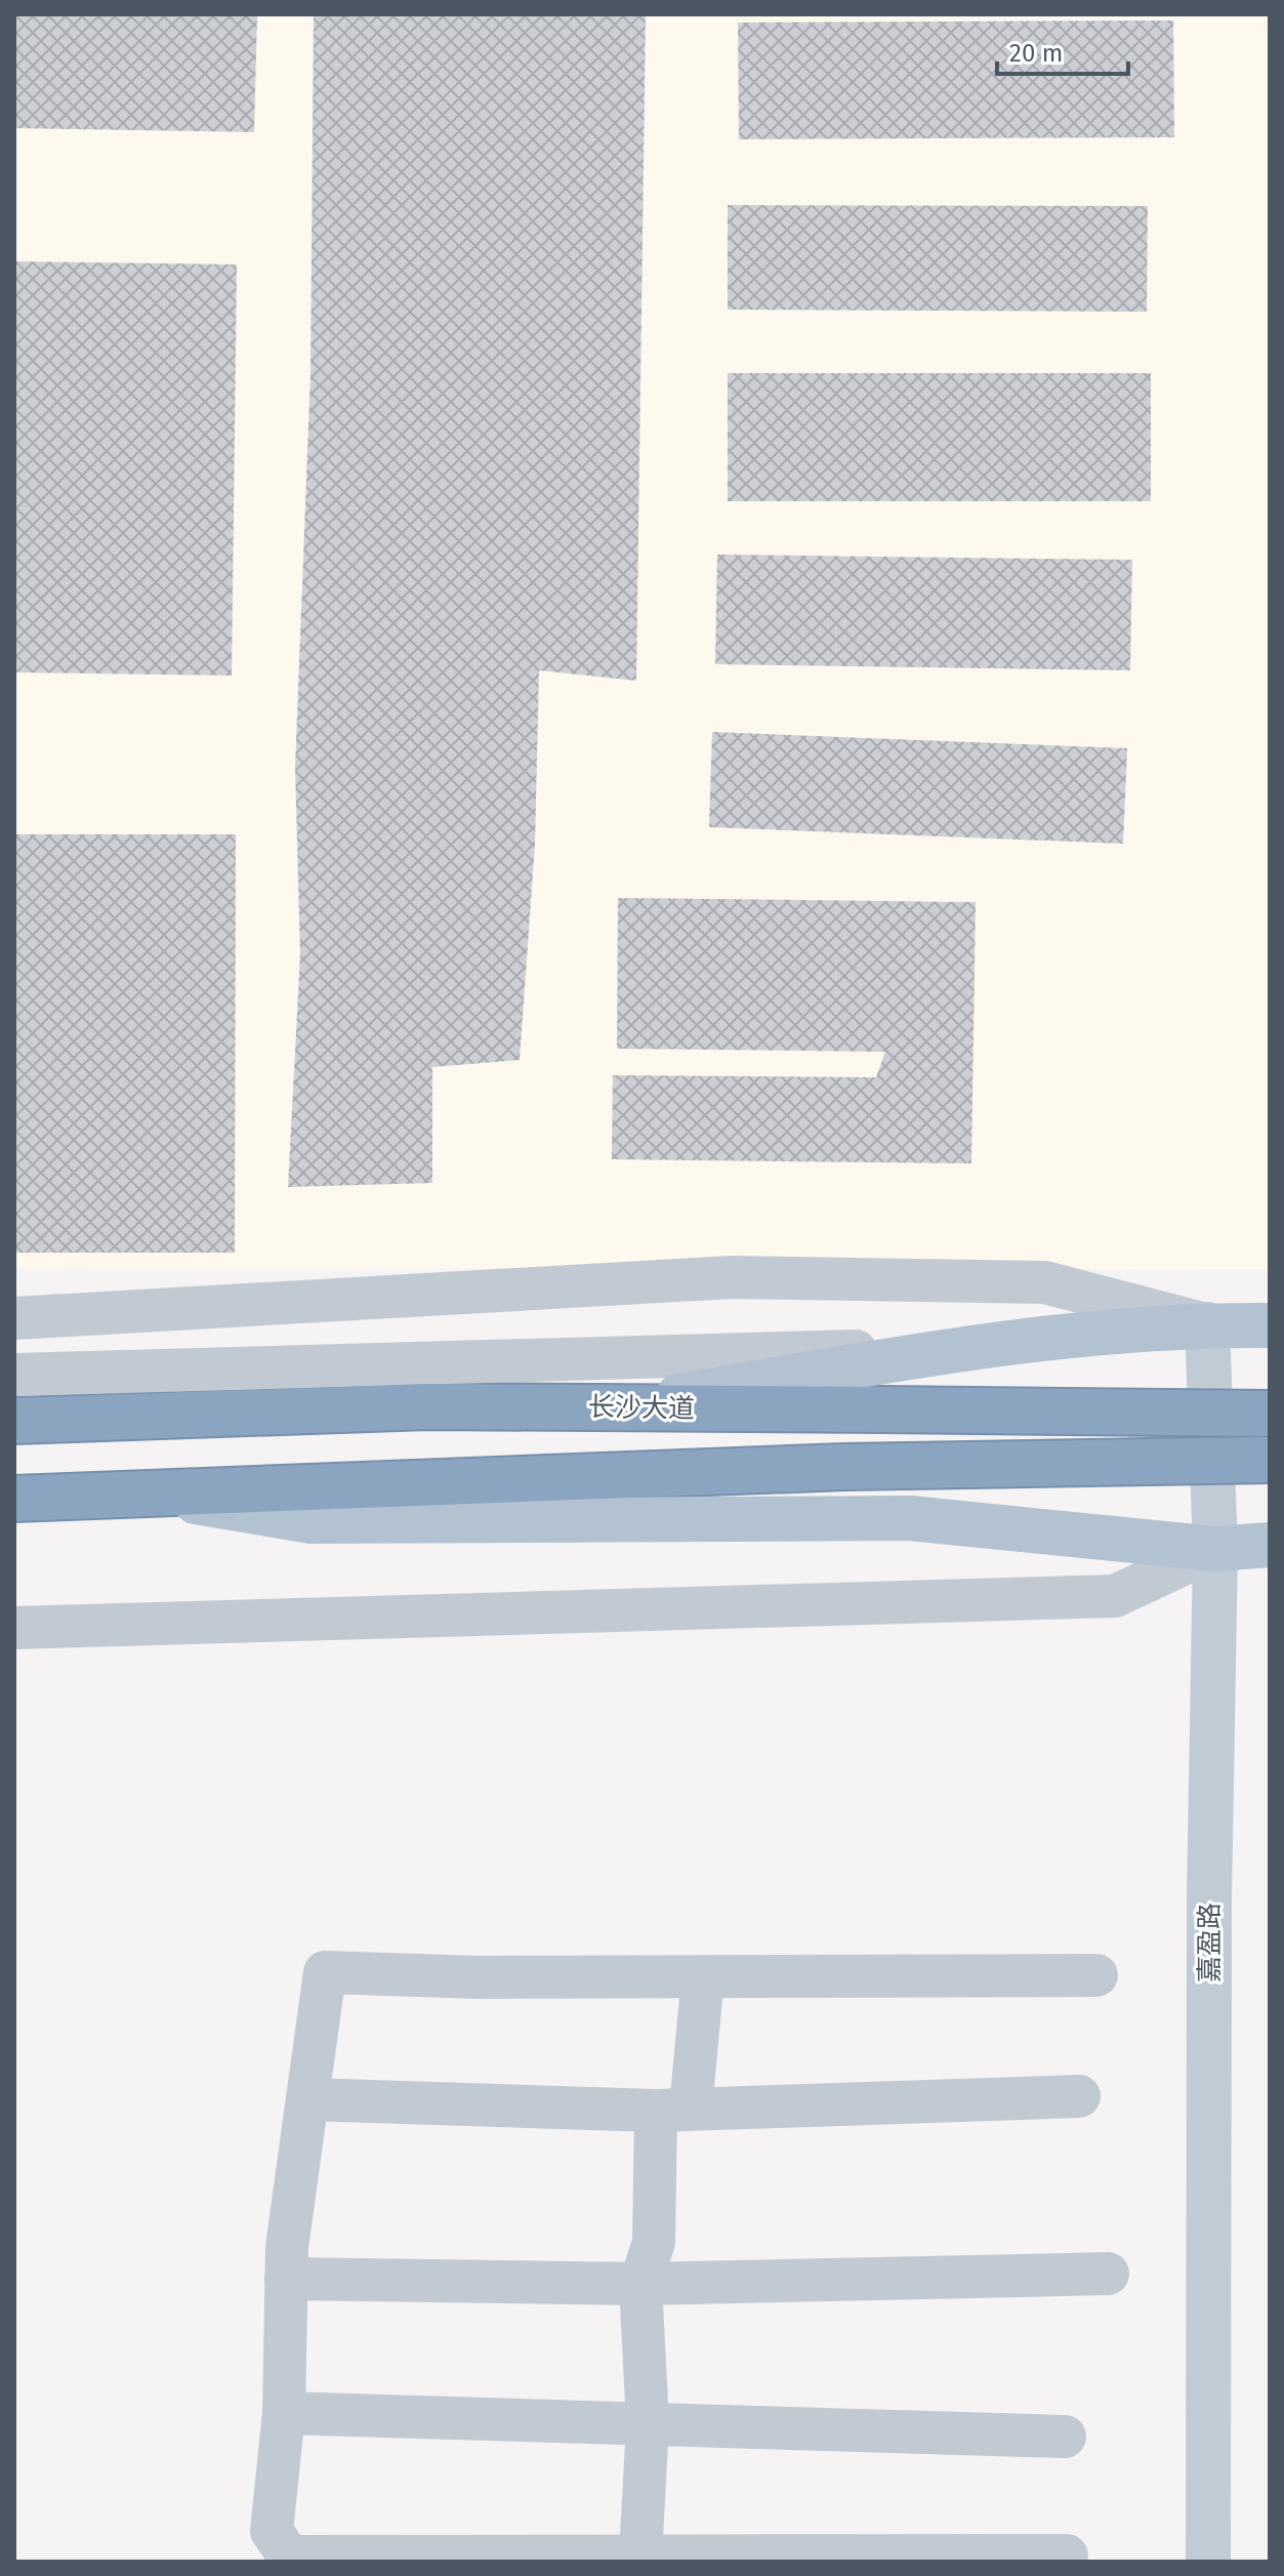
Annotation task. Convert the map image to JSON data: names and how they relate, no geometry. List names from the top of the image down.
{
  "streets": {
    "highway": ["长沙大道"],
    "street": ["嘉盈路"]
  },
  "scale_bar": "20 m"
}
